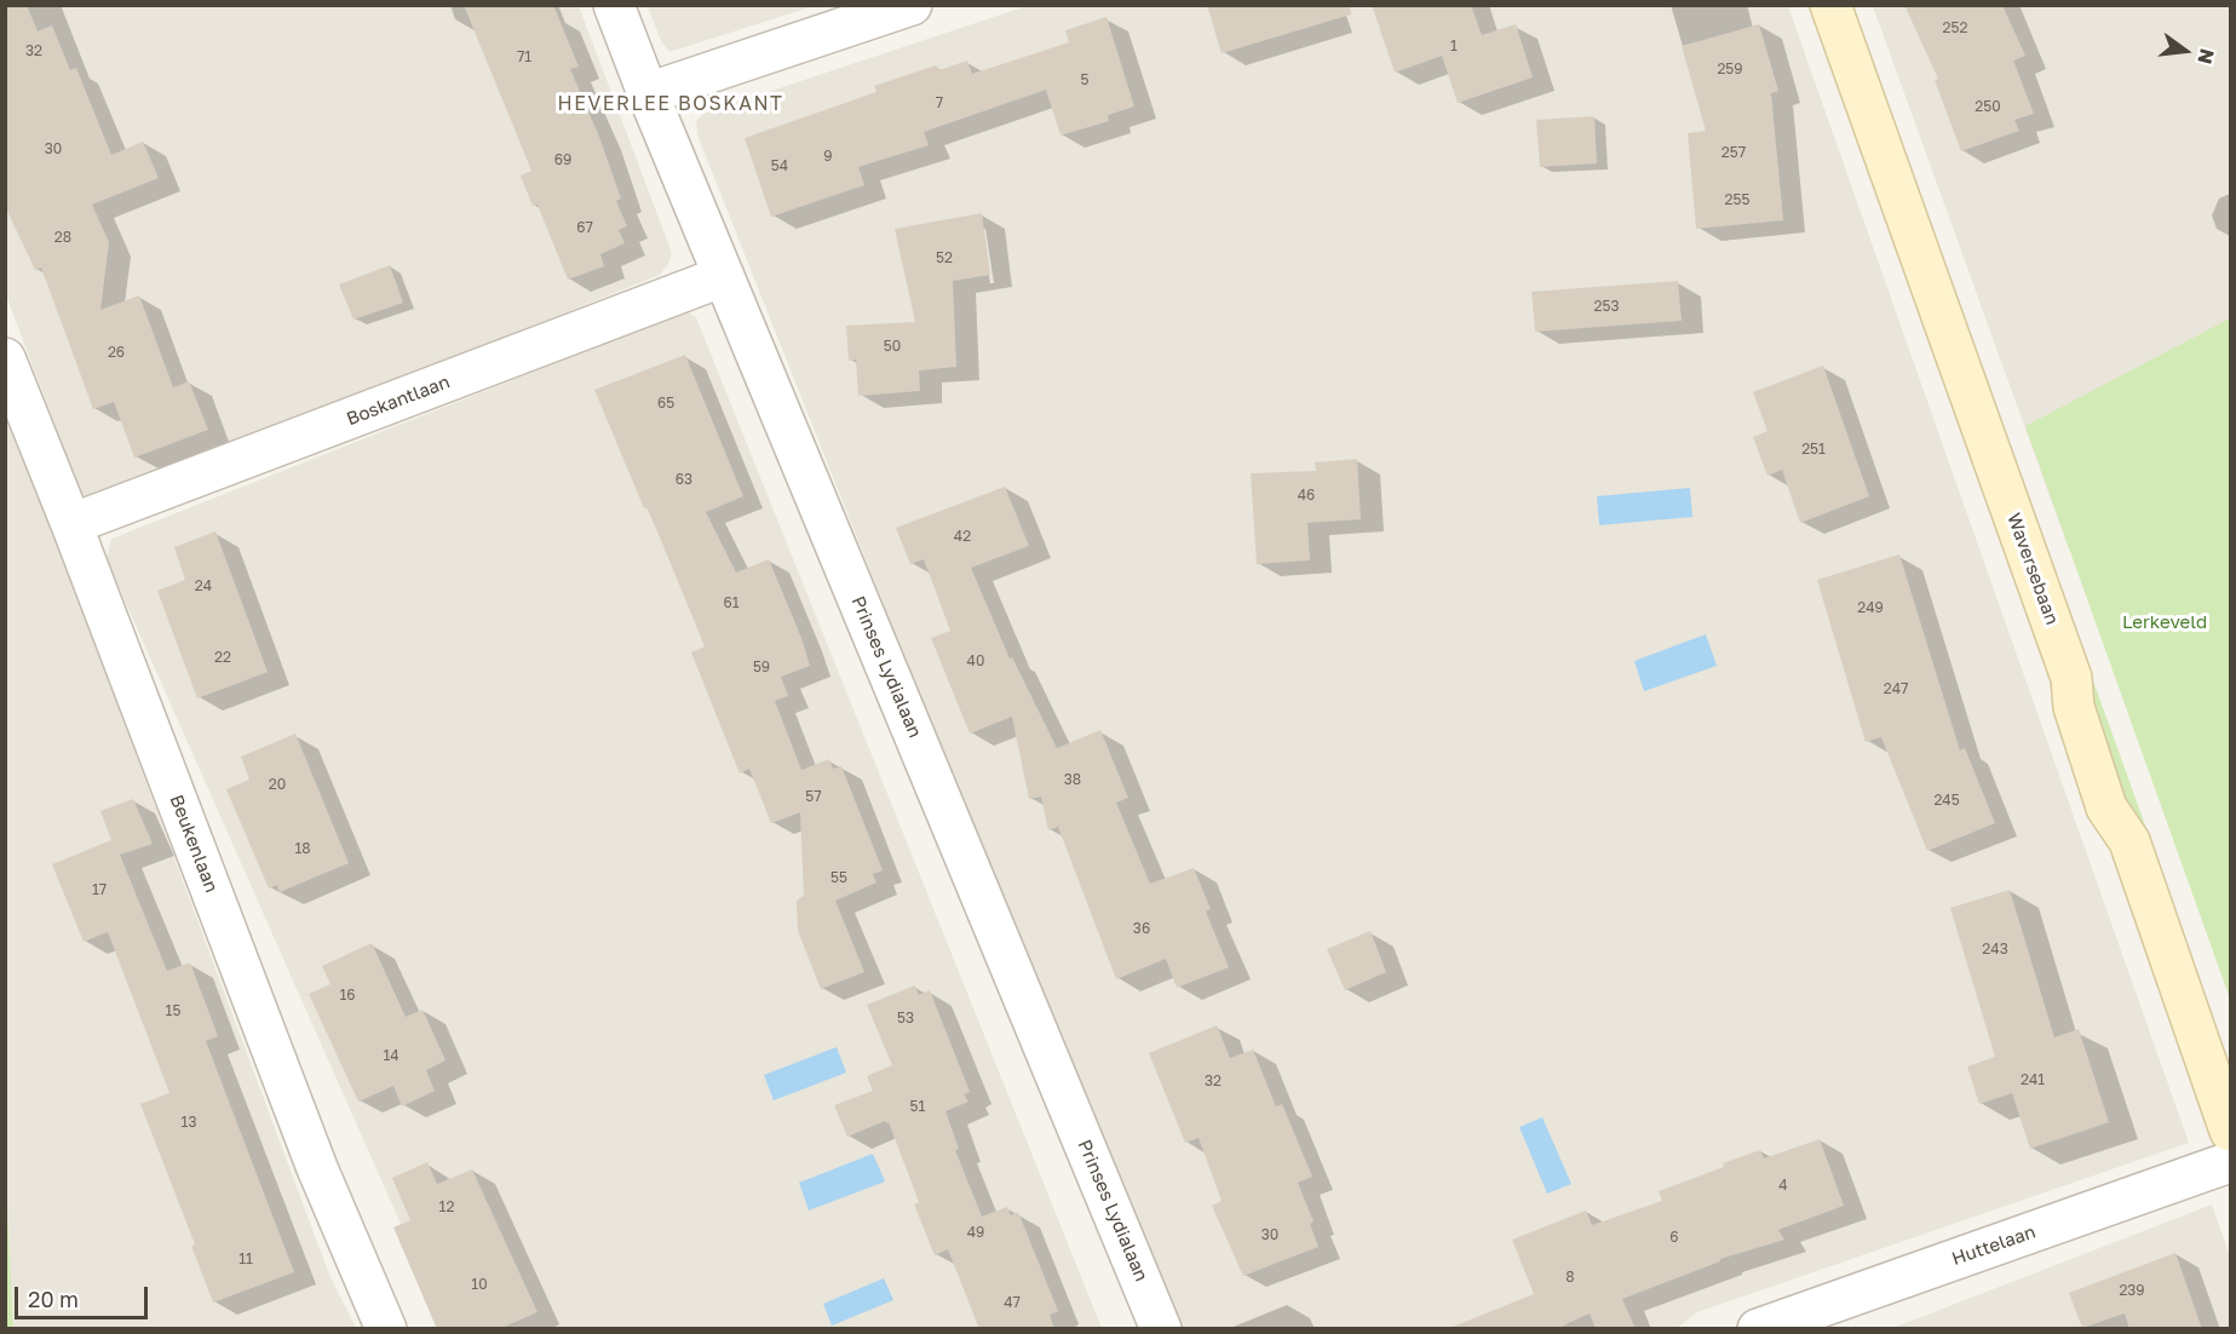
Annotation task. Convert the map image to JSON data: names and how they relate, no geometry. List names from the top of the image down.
{
  "streets": {
    "street": [
      "Boskantlaan",
      "Waversebaan",
      "Prinses Lydialaan",
      "Beukenlaan",
      "Huttelaan"
    ]
  },
  "crossings": [
    ["Boskantlaan", "Prinses Lydialaan"],
    ["Boskantlaan", "Beukenlaan"]
  ],
  "districts": ["HEVERLEE BOSKANT"],
  "parks": ["Lerkeveld"],
  "house_numbers": [
    "252",
    "1",
    "32",
    "71",
    "259",
    "5",
    "7",
    "250",
    "30",
    "257",
    "9",
    "69",
    "54",
    "255",
    "67",
    "28",
    "52",
    "253",
    "50",
    "26",
    "65",
    "251",
    "63",
    "46",
    "42",
    "24",
    "61",
    "249",
    "22",
    "40",
    "59",
    "247",
    "38",
    "20",
    "57",
    "245",
    "18",
    "55",
    "17",
    "36",
    "243",
    "16",
    "15",
    "53",
    "14",
    "241",
    "32",
    "51",
    "13",
    "4",
    "12",
    "49",
    "30",
    "6",
    "11",
    "8",
    "10",
    "239",
    "47"
  ],
  "scale_bar": "20 m",
  "north": "right"
}
